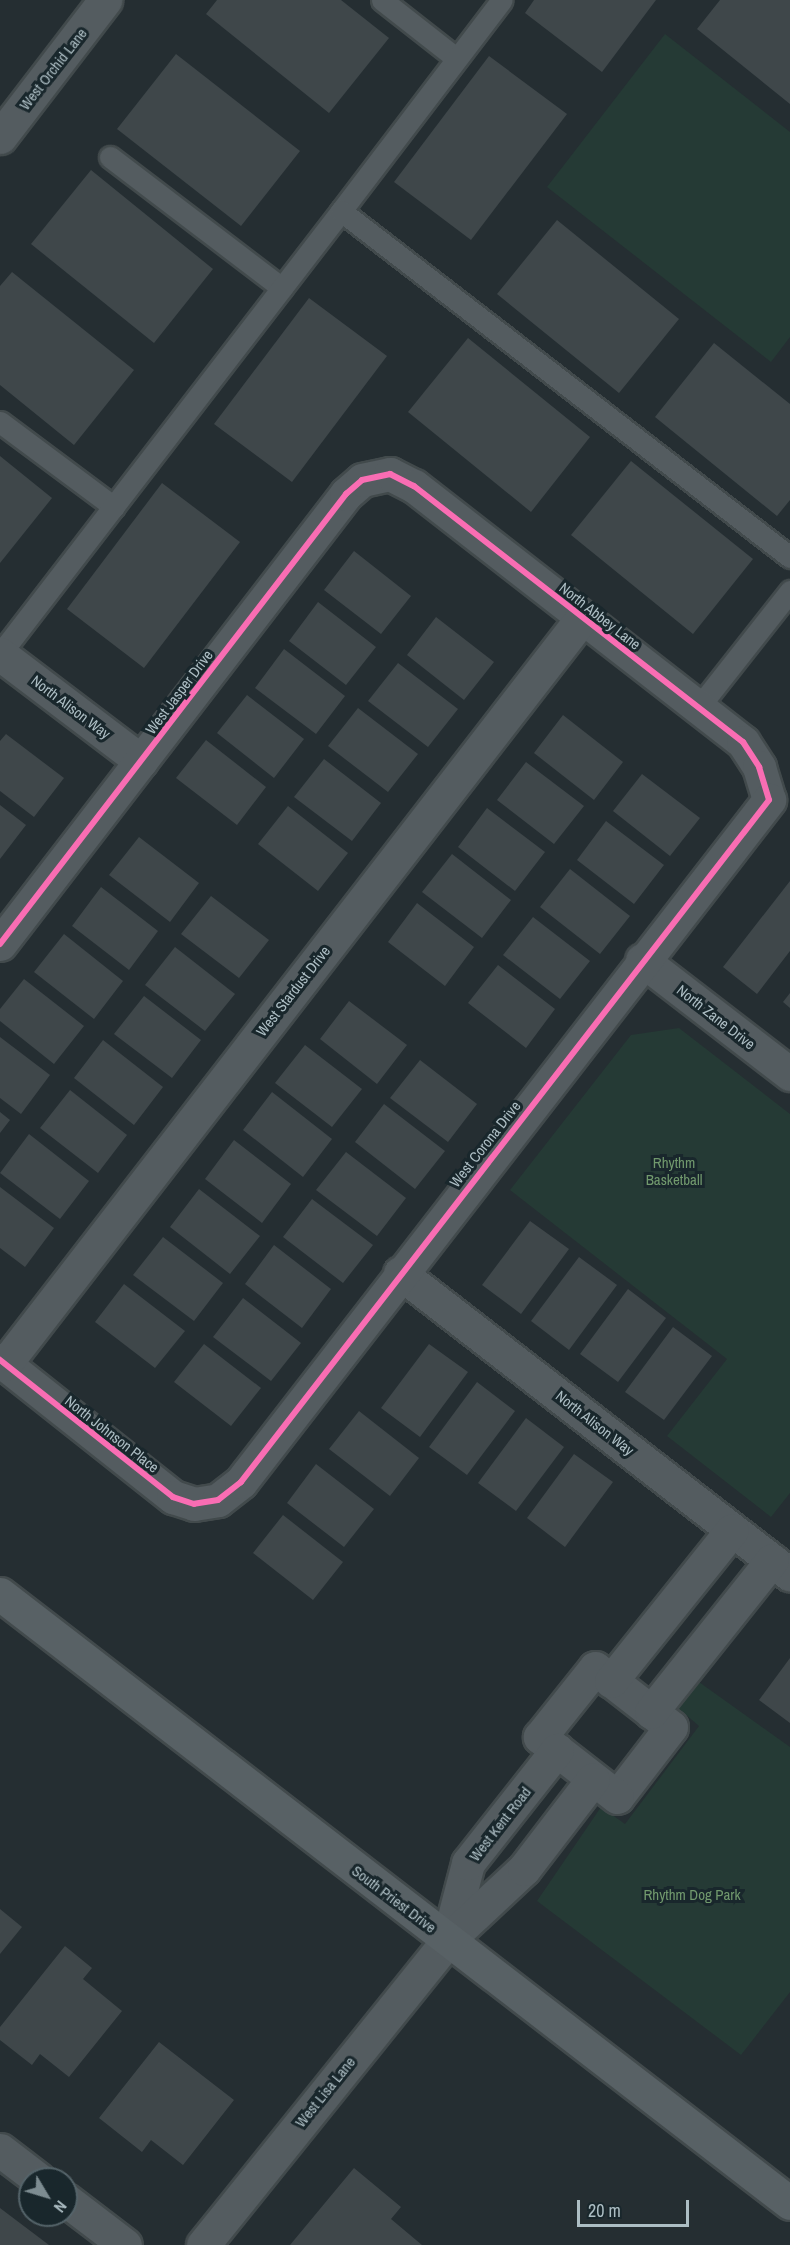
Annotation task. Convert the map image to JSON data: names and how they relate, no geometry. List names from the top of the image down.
{
  "streets": {
    "main road": ["South Priest Drive"],
    "street": [
      "West Orchid Lane",
      "North Abbey Lane",
      "West Jasper Drive",
      "North Alison Way",
      "West Stardust Drive",
      "North Zane Drive",
      "West Corona Drive",
      "North Johnson Place",
      "West Kent Road",
      "West Lisa Lane"
    ]
  },
  "crossings": [
    ["North Abbey Lane", "West Jasper Drive"],
    ["North Abbey Lane", "West Stardust Drive"],
    ["North Abbey Lane", "West Corona Drive"],
    ["West Jasper Drive", "North Alison Way"],
    ["North Alison Way", "West Corona Drive"],
    ["West Stardust Drive", "North Johnson Place"],
    ["North Zane Drive", "West Corona Drive"],
    ["West Corona Drive", "North Johnson Place"],
    ["West Kent Road", "South Priest Drive"],
    ["West Kent Road", "West Lisa Lane"],
    ["South Priest Drive", "West Lisa Lane"]
  ],
  "parks": ["Rhythm Basketball", "Rhythm Dog Park"],
  "scale_bar": "20 m",
  "north": "bottom right"
}
